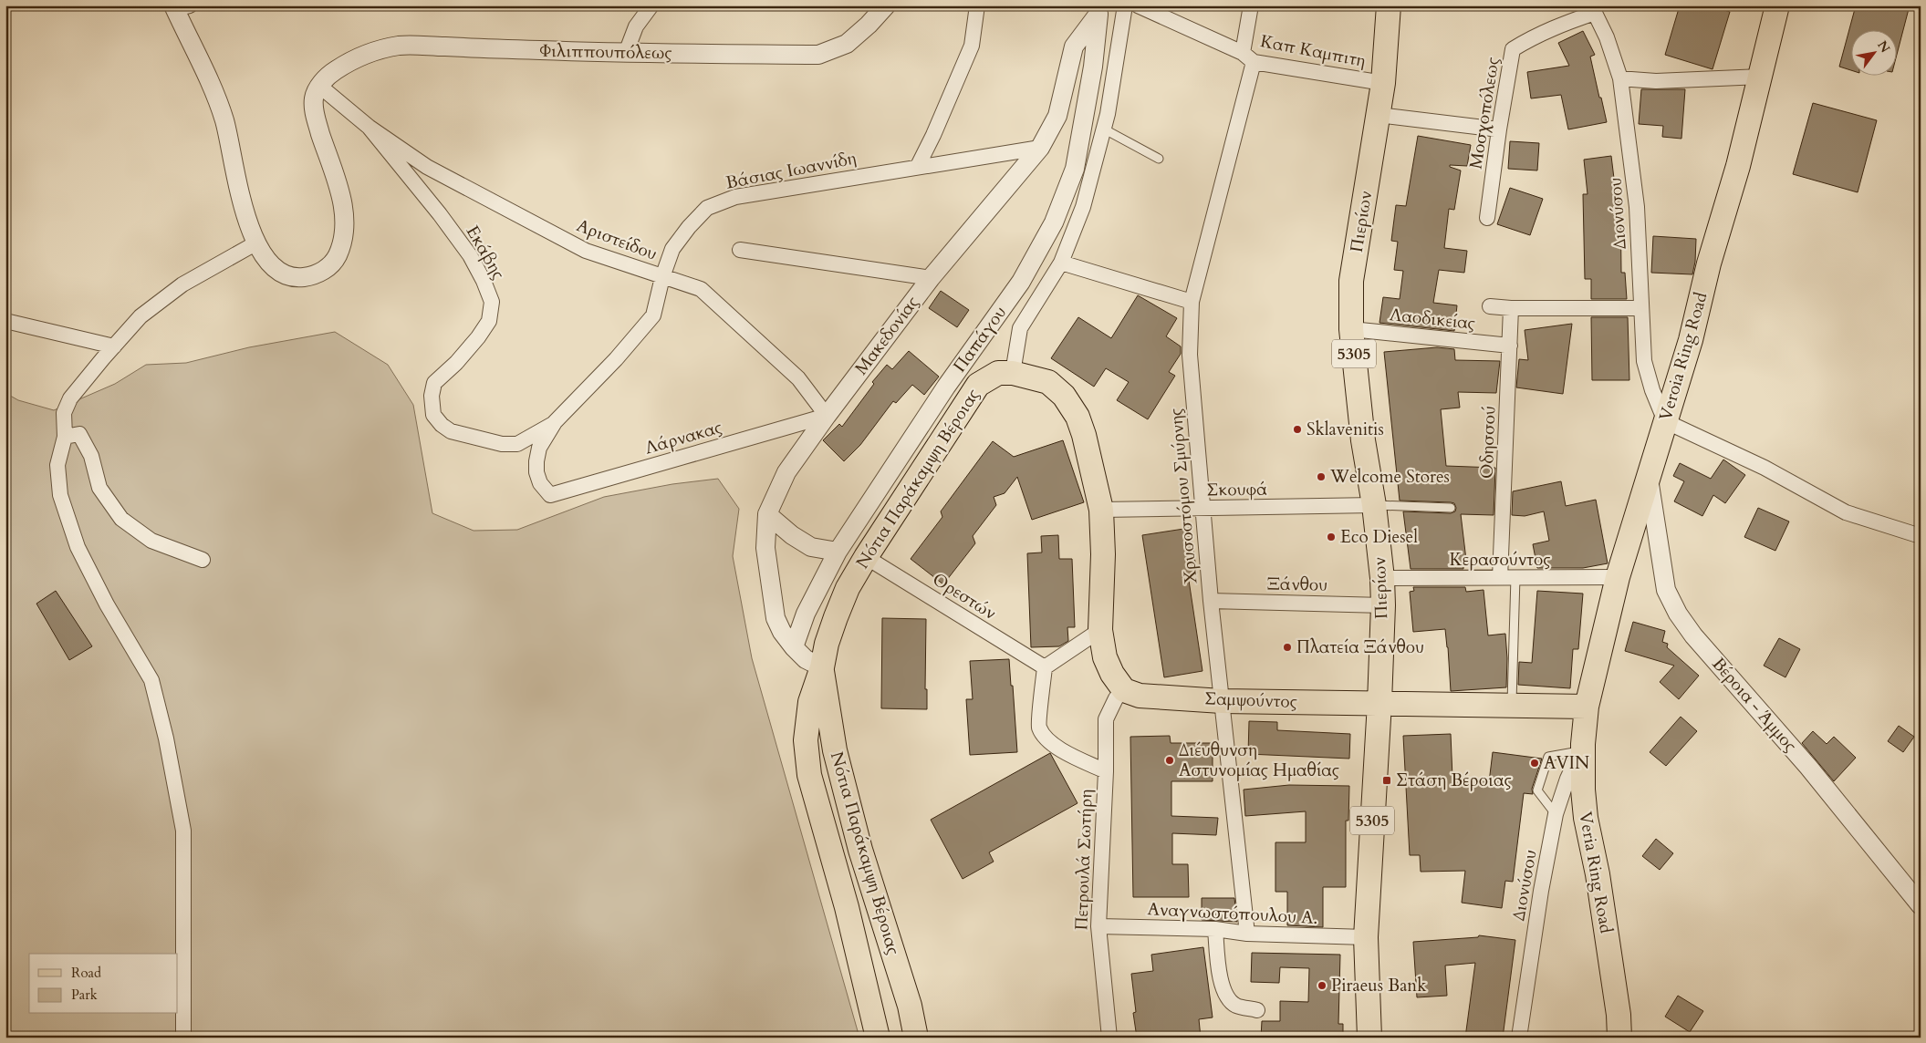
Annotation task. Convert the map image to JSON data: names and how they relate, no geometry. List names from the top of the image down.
{
  "streets": {
    "main road": [
      "Πιερίων",
      "5305",
      "Verοia Ring Road",
      "Νότια Παράκαμψη Βέροιας",
      "Σαμψούντος",
      "Veria Ring Road"
    ],
    "street": [
      "Καπ Καμπιτη",
      "Φιλιππουπόλεως",
      "Μοσχοπόλεως",
      "Βάσιας Ιωαννίδη",
      "Διονύσου",
      "Αριστείδου",
      "Εκάβης",
      "Λαοδικείας",
      "Μακεδονίας",
      "Παπάγου",
      "Λάρνακας",
      "Οδησσού",
      "Σκουφά",
      "Χρυσοστόμου Σμύρνης",
      "Κερασούντος",
      "Ξάνθου",
      "Ορεστών",
      "Βέροια - Άμμος",
      "Πετρουλά Σωτήρη",
      "Αναγνωστόπουλου Α."
    ]
  },
  "crossings": [
    ["Καπ Καμπιτη", "Πιερίων"],
    ["Καπ Καμπιτη", "Χρυσοστόμου Σμύρνης"],
    ["Φιλιππουπόλεως", "Εκάβης"],
    ["Μοσχοπόλεως", "Διονύσου"],
    ["Βάσιας Ιωαννίδη", "Αριστείδου"],
    ["Βάσιας Ιωαννίδη", "Εκάβης"],
    ["Βάσιας Ιωαννίδη", "Μακεδονίας"],
    ["Βάσιας Ιωαννίδη", "Λάρνακας"],
    ["Διονύσου", "Λαοδικείας"],
    ["Διονύσου", "Verοia Ring Road"],
    ["Διονύσου", "Veria Ring Road"],
    ["Πιερίων", "Λαοδικείας"],
    ["Πιερίων", "Σκουφά"],
    ["Πιερίων", "Κερασούντος"],
    ["Πιερίων", "Ξάνθου"],
    ["Πιερίων", "Σαμψούντος"],
    ["Πιερίων", "Αναγνωστόπουλου Α."],
    ["Αριστείδου", "Εκάβης"],
    ["Αριστείδου", "Μακεδονίας"],
    ["Αριστείδου", "Λάρνακας"],
    ["Λαοδικείας", "Οδησσού"],
    ["Μακεδονίας", "Παπάγου"],
    ["Μακεδονίας", "Λάρνακας"],
    ["Μακεδονίας", "Νότια Παράκαμψη Βέροιας"],
    ["Παπάγου", "Νότια Παράκαμψη Βέροιας"],
    ["Verοia Ring Road", "Κερασούντος"],
    ["Verοia Ring Road", "Βέροια - Άμμος"],
    ["Verοia Ring Road", "Veria Ring Road"],
    ["Οδησσού", "Κερασούντος"],
    ["Νότια Παράκαμψη Βέροιας", "Σκουφά"],
    ["Νότια Παράκαμψη Βέροιας", "Ορεστών"],
    ["Νότια Παράκαμψη Βέροιας", "Σαμψούντος"],
    ["Νότια Παράκαμψη Βέροιας", "Πετρουλά Σωτήρη"],
    ["Σκουφά", "Χρυσοστόμου Σμύρνης"],
    ["Χρυσοστόμου Σμύρνης", "Ξάνθου"],
    ["Χρυσοστόμου Σμύρνης", "Σαμψούντος"],
    ["Χρυσοστόμου Σμύρνης", "Αναγνωστόπουλου Α."],
    ["Σαμψούντος", "Πετρουλά Σωτήρη"],
    ["Πετρουλά Σωτήρη", "Αναγνωστόπουλου Α."]
  ],
  "places": {
    "other": [
      "Sklavenitis",
      "Welcome Stores",
      "Eco Diesel",
      "Πλατεία Ξάνθου",
      "Διέυθυνση Αστυνομίας Ημαθίας",
      "AVIN",
      "Piraeus Bank"
    ],
    "transit": ["Στάση Βέροιας"]
  },
  "legend": ["Road", "Park"],
  "north": "top right"
}
